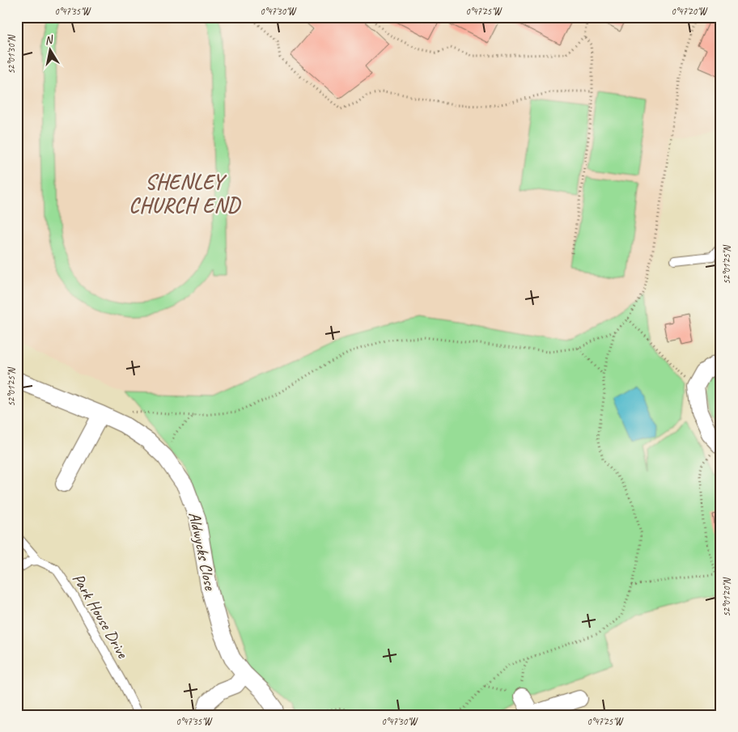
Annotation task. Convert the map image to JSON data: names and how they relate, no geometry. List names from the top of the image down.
{
  "streets": {
    "street": ["Aldwycks Close"],
    "lane": ["Park House Drive"]
  },
  "districts": ["SHENLEY CHURCH END"],
  "north": "top",
  "coordinates": [
    "0°47'35\"W",
    "0°47'30\"W",
    "0°47'25\"W",
    "0°47'20\"W",
    "52°01'30\"N",
    "52°01'25\"N",
    "52°01'20\"N"
  ]
}
